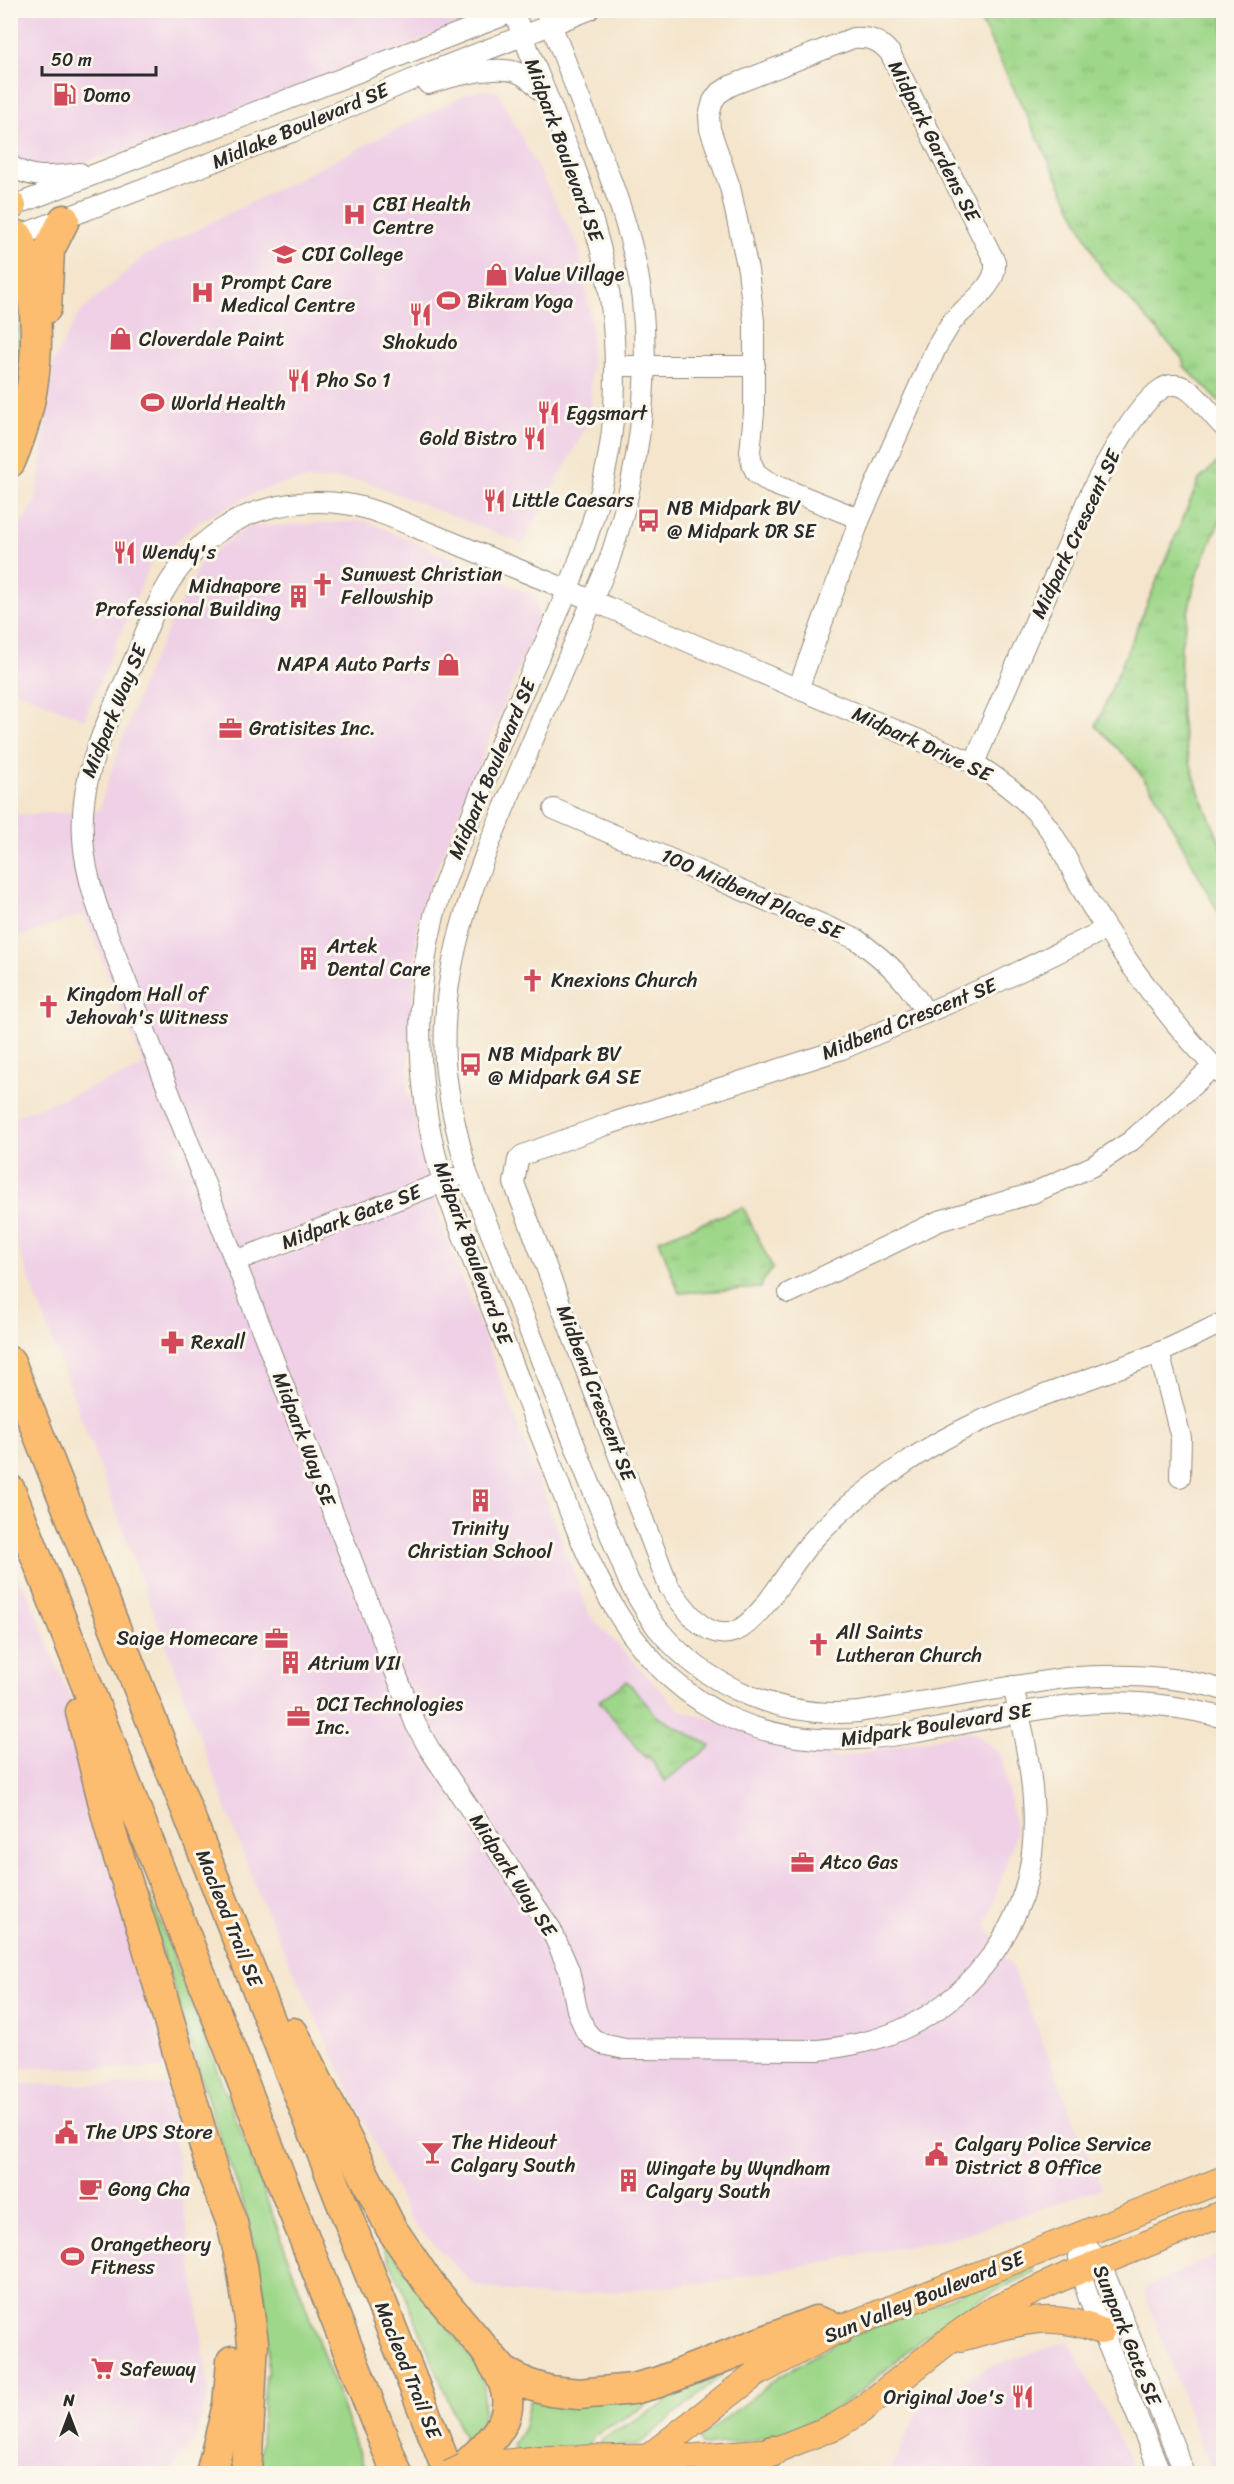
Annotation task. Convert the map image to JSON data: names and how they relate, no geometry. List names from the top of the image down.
{
  "streets": {
    "highway": ["Macleod Trail SE"],
    "main road": ["Sun Valley Boulevard SE"],
    "street": [
      "Midlake Boulevard SE",
      "Midpark Gardens SE",
      "Midpark Boulevard SE",
      "Midpark Crescent SE",
      "Midpark Way SE",
      "Midpark Drive SE",
      "100 Midbend Place SE",
      "Midbend Crescent SE",
      "Midpark Gate SE",
      "Sunpark Gate SE"
    ]
  },
  "crossings": [
    ["Midlake Boulevard SE", "Midpark Boulevard SE"],
    ["Midpark Gardens SE", "Midpark Drive SE"],
    ["Midpark Boulevard SE", "Midpark Way SE"],
    ["Midpark Boulevard SE", "Midpark Drive SE"],
    ["Midpark Boulevard SE", "Midpark Gate SE"],
    ["Midpark Crescent SE", "Midpark Drive SE"],
    ["Midpark Way SE", "Midpark Drive SE"],
    ["Midpark Way SE", "Midpark Gate SE"],
    ["Midpark Drive SE", "Midbend Crescent SE"],
    ["100 Midbend Place SE", "Midbend Crescent SE"],
    ["Macleod Trail SE", "Sun Valley Boulevard SE"],
    ["Sun Valley Boulevard SE", "Sunpark Gate SE"]
  ],
  "places": {
    "fuel station": ["Domo"],
    "hospital": ["CBI Health Centre", "Prompt Care Medical Centre"],
    "school or university": ["CDI College"],
    "shop": ["Value Village", "Cloverdale Paint", "NAPA Auto Parts"],
    "sports": ["Bikram Yoga", "World Health", "Orangetheory Fitness"],
    "restaurant": [
      "Shokudo",
      "Pho So 1",
      "Eggsmart",
      "Gold Bistro",
      "Little Caesars",
      "Wendy's",
      "Original Joe's"
    ],
    "bus stop": ["NB Midpark BV @ Midpark DR SE", "NB Midpark BV @ Midpark GA SE"],
    "church": [
      "Sunwest Christian Fellowship",
      "Knexions Church",
      "Kingdom Hall of Jehovah's Witness",
      "All Saints Lutheran Church"
    ],
    "building": [
      "Midnapore Professional Building",
      "Artek Dental Care",
      "Trinity Christian School",
      "Atrium VII",
      "Wingate by Wyndham Calgary South"
    ],
    "office": [
      "Gratisites Inc.",
      "Saige Homecare",
      "DCI Technologies Inc.",
      "Atco Gas"
    ],
    "pharmacy": ["Rexall"],
    "public building": ["The UPS Store", "Calgary Police Service District 8 Office"],
    "bar": ["The Hideout Calgary South"],
    "cafe": ["Gong Cha"],
    "supermarket": ["Safeway"]
  },
  "scale_bar": "50 m",
  "north": "top"
}
